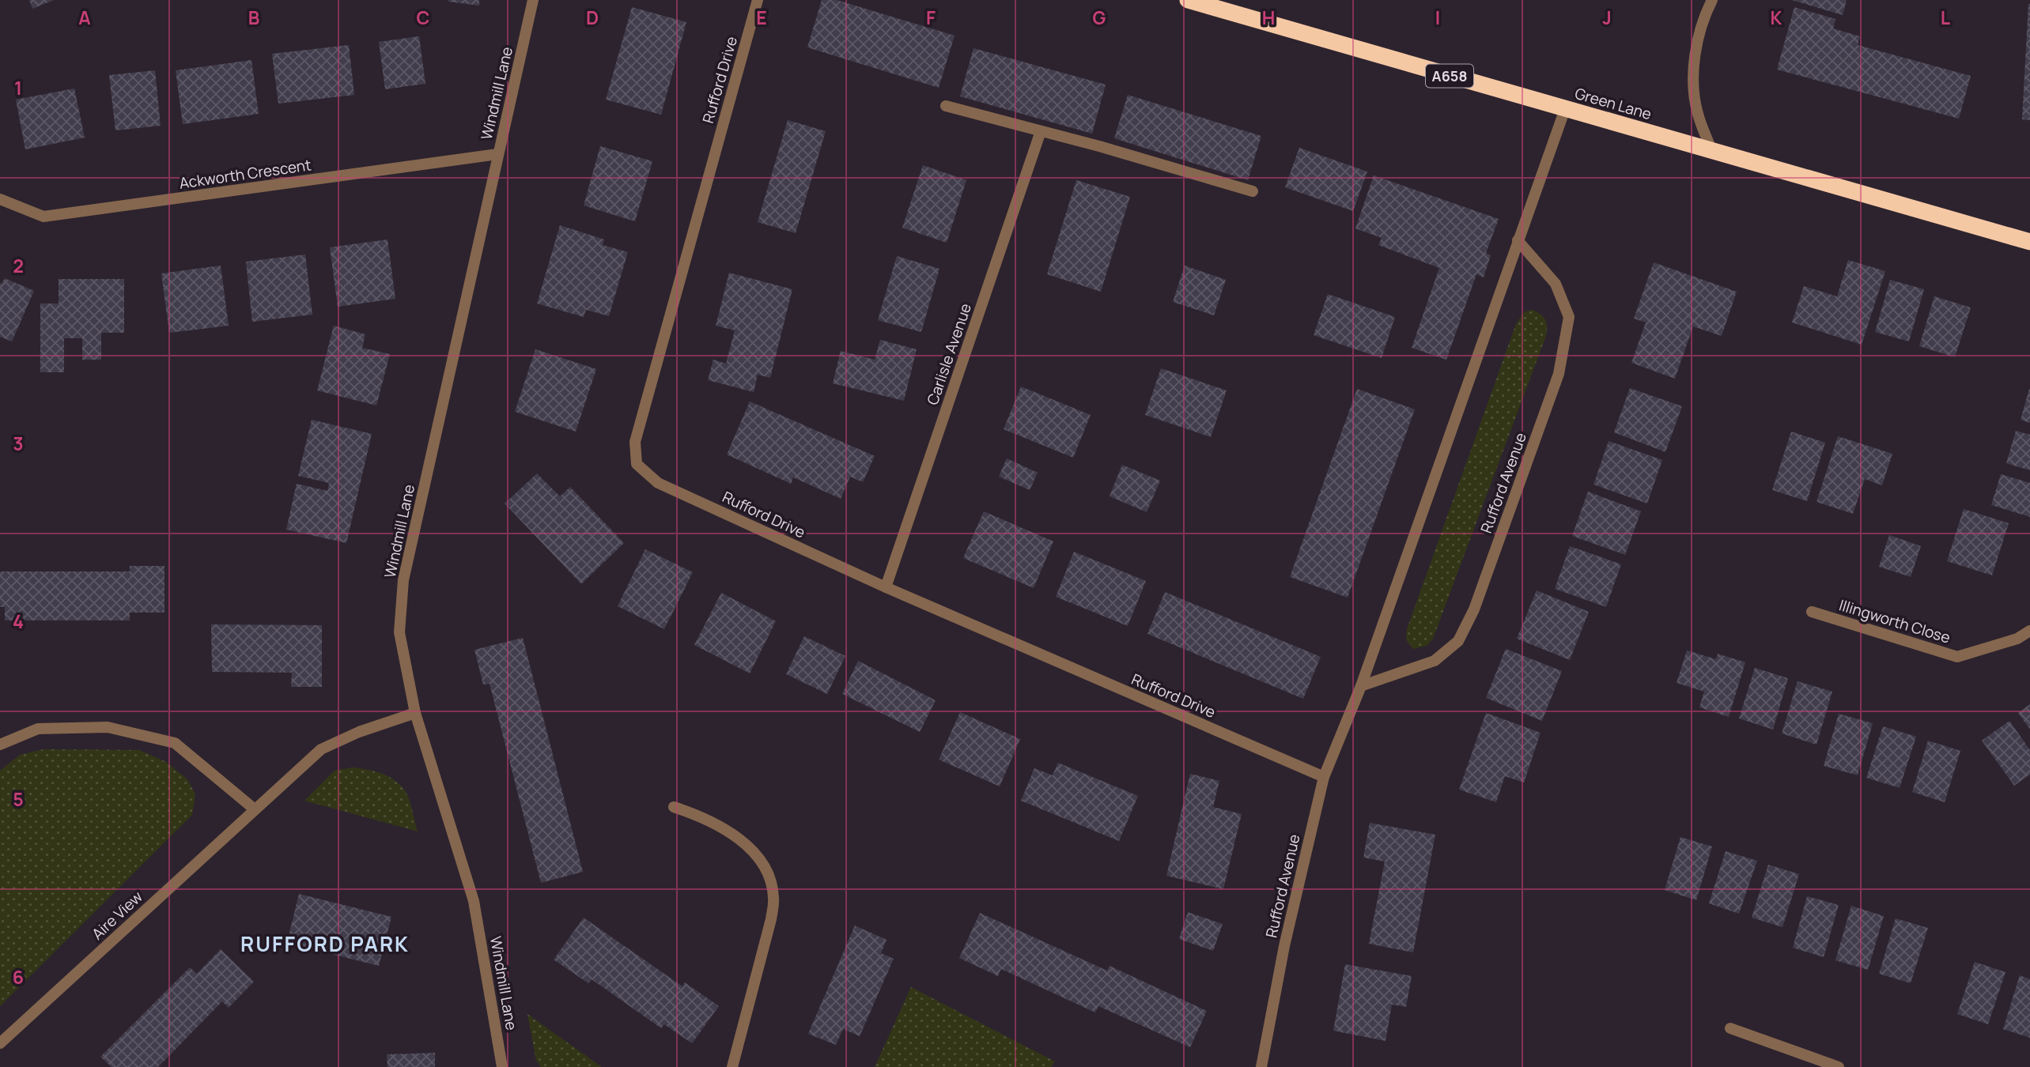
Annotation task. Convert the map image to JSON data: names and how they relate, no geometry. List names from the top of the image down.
{
  "streets": {
    "highway": ["A658", "Green Lane"],
    "street": [
      "Rufford Drive",
      "Windmill Lane",
      "Ackworth Crescent",
      "Carlisle Avenue",
      "Rufford Avenue",
      "Illingworth Close",
      "Aire View"
    ]
  },
  "crossings": [
    ["Rufford Drive", "Carlisle Avenue"],
    ["Rufford Drive", "Rufford Avenue"],
    ["Windmill Lane", "Ackworth Crescent"],
    ["Windmill Lane", "Aire View"],
    ["Green Lane", "Rufford Avenue"]
  ],
  "districts": ["RUFFORD PARK"],
  "grid": {
    "columns": [
      "A",
      "B",
      "C",
      "D",
      "E",
      "F",
      "G",
      "H",
      "I",
      "J",
      "K",
      "L"
    ],
    "rows": [
      "1",
      "2",
      "3",
      "4",
      "5",
      "6"
    ]
  }
}
